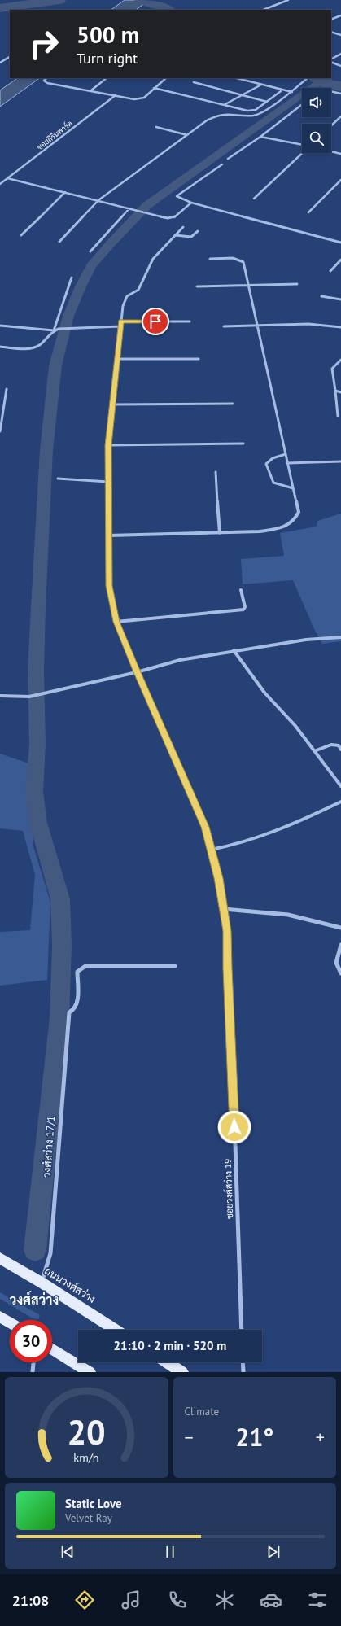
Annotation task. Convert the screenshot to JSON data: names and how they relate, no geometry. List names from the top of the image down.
{
  "streets": {
    "main road": ["ถนนวงศ์สว่าง"],
    "street": ["ซอยสิรีนพาร์ค", "วงศ์สว่าง 17/1", "ซอยวงศ์สว่าง 19"]
  },
  "crossings": [
    ["วงศ์สว่าง 17/1", "ถนนวงศ์สว่าง"]
  ],
  "districts": ["วงศ์สว่าง"],
  "page": {
    "turn": ["500 m", "Turn right"],
    "limit": "30",
    "trip": "21:10 · 2 min · 520 m",
    "tile": "Climate",
    "heat": ["−", "21°", "+"],
    "song": ["Static Love", "Velvet Ray"],
    "tabs": "21:08",
    "gauge": ["20", "km/h"]
  }
}
